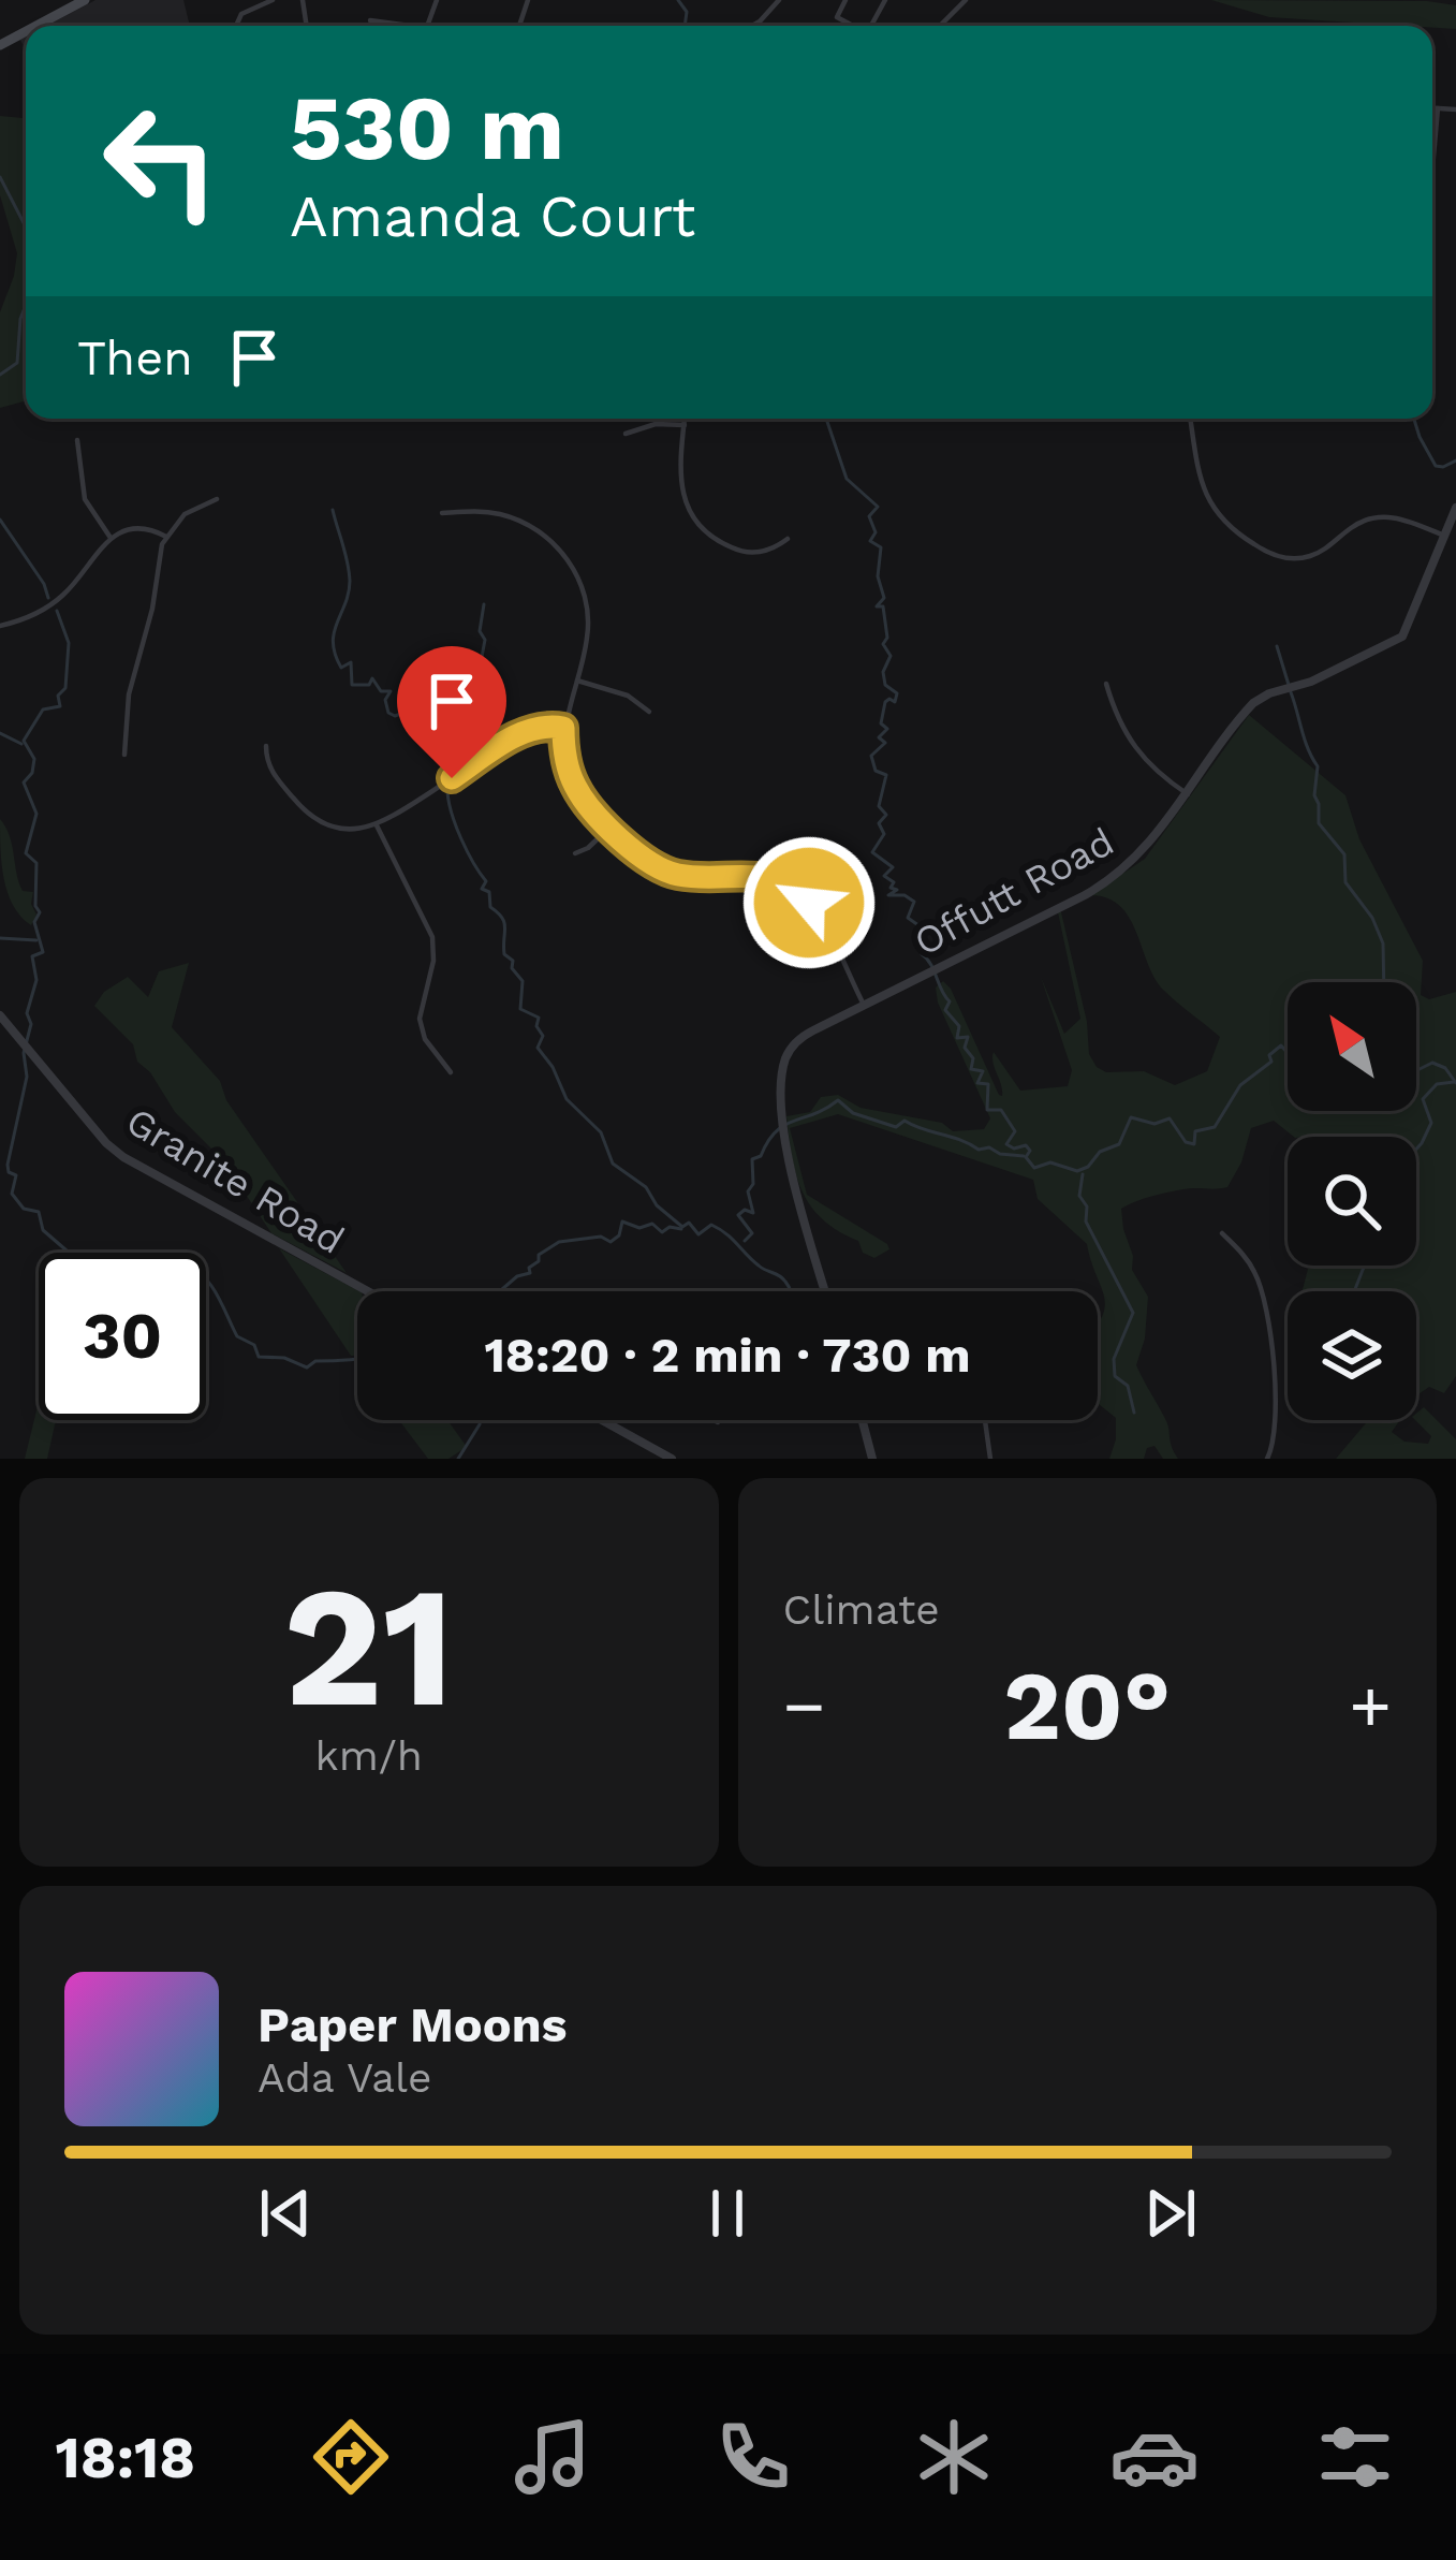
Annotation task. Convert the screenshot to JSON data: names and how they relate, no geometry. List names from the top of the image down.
{
  "streets": {
    "street": ["Offutt Road", "Granite Road"]
  },
  "north": "top left",
  "page": {
    "turn": ["530 m", "Amanda Court"],
    "then": "Then",
    "limit": "30",
    "trip": "18:20 · 2 min · 730 m",
    "tile": [
      ["21", "km/h"],
      "Climate"
    ],
    "heat": ["−", "20°", "+"],
    "song": ["Paper Moons", "Ada Vale"],
    "tabs": "18:18"
  }
}
